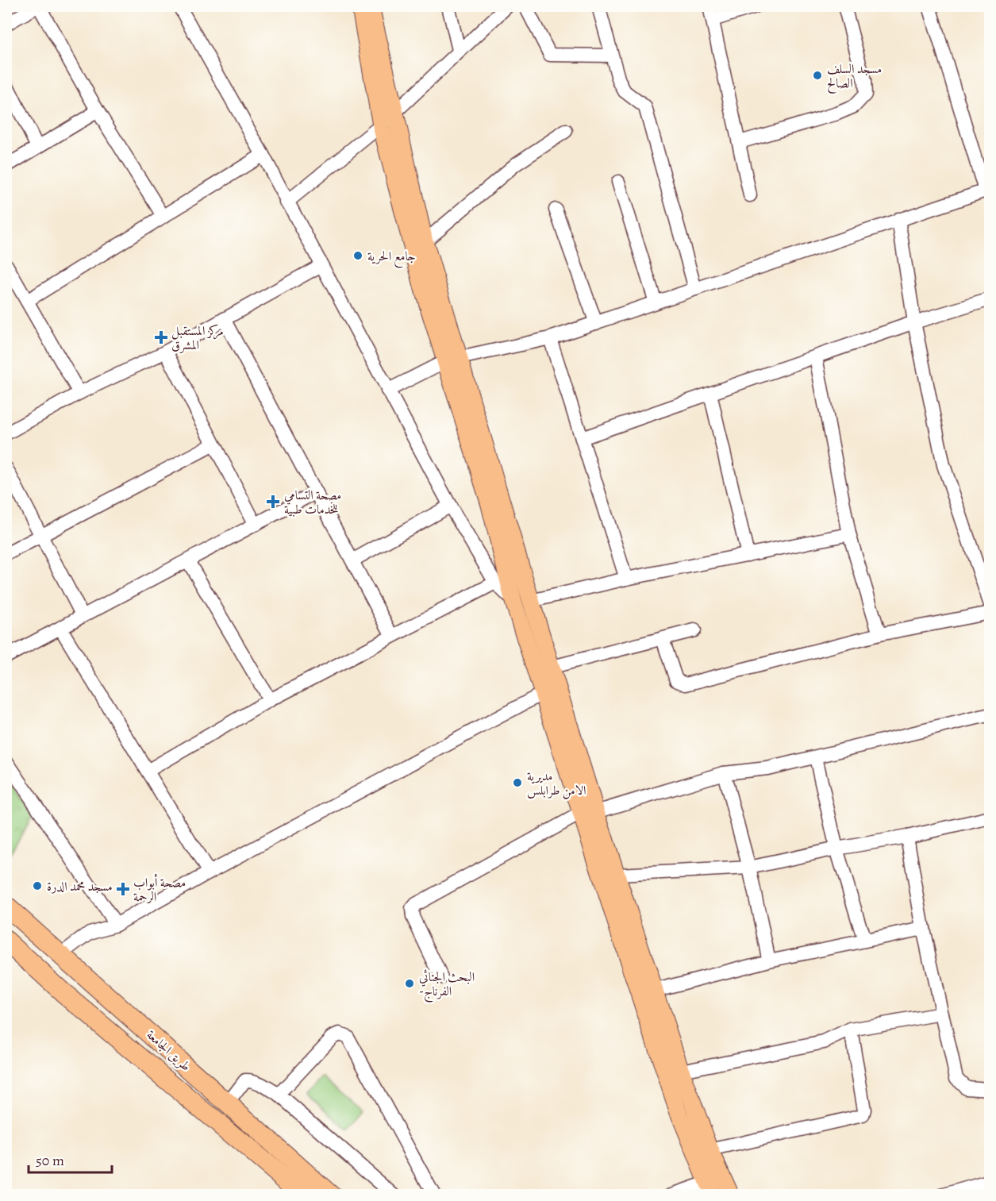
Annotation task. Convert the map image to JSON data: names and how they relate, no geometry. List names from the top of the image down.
{
  "streets": {
    "highway": ["طريق الجامعة"]
  },
  "places": {
    "other": [
      "مسجد السلف الصالح",
      "جامع الحرية",
      "مديرية الامن طرابلس",
      "مسجد محمد الدرة",
      "البحث الجنائي -الفرناج"
    ],
    "health": ["مركز المستقبل المشرق", "مصحة التسامي للخدمات طبية", "مصحة أبواب الرحمة"]
  },
  "scale_bar": "50 m"
}
